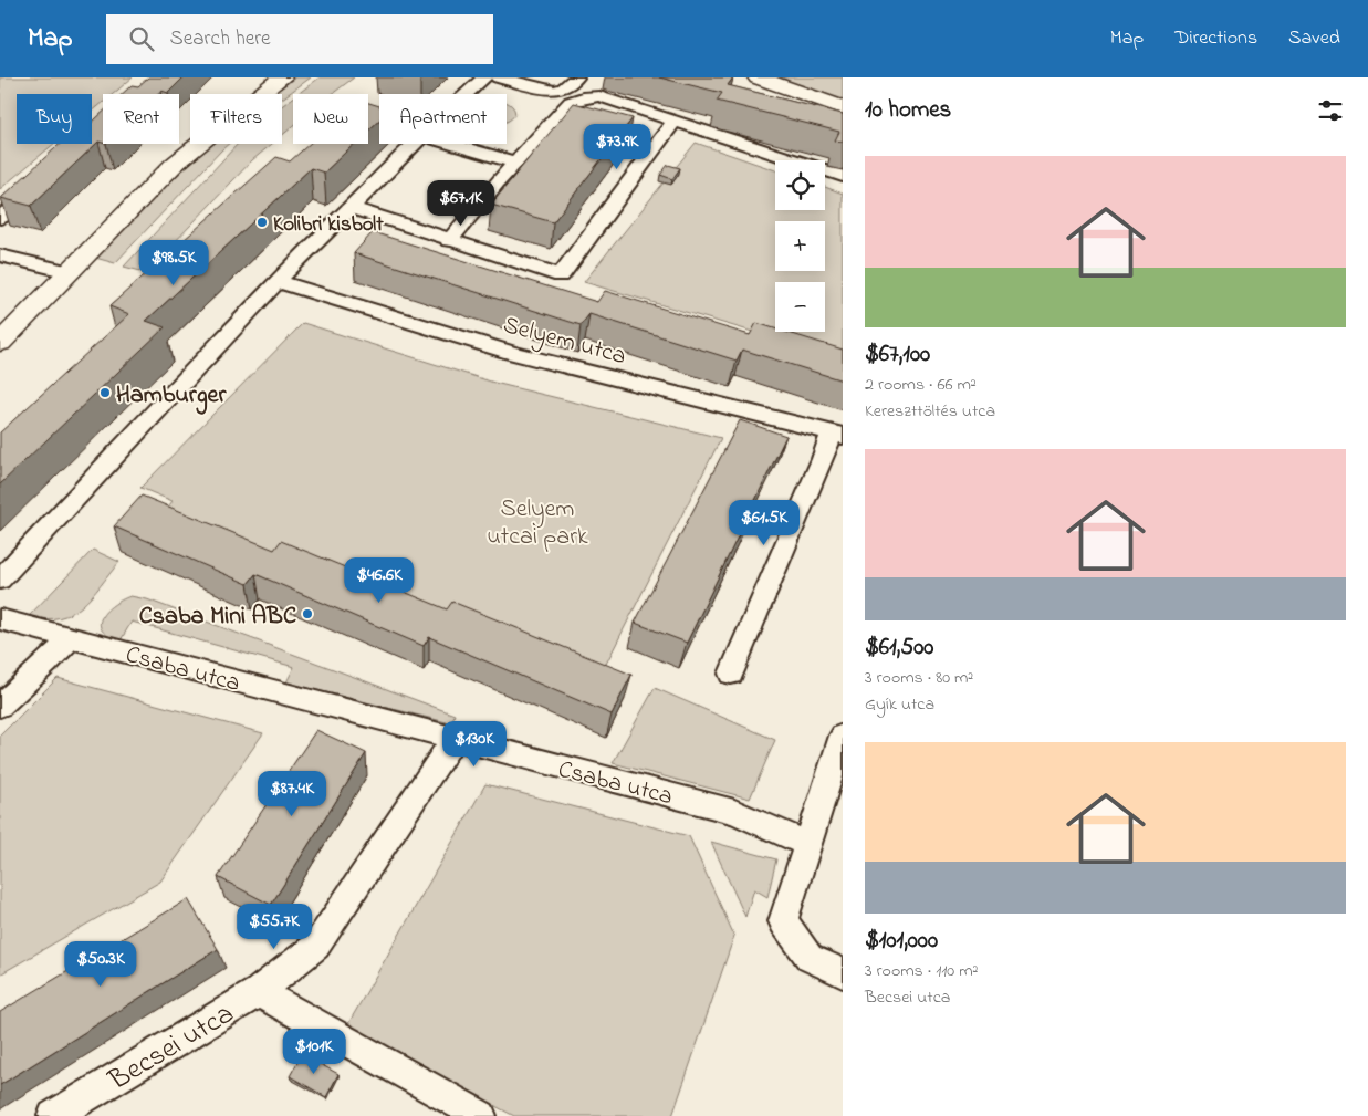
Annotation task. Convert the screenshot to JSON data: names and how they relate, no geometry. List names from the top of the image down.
{
  "streets": {
    "street": ["Selyem utca", "Csaba utca", "Becsei utca"]
  },
  "crossings": [
    ["Csaba utca", "Becsei utca"]
  ],
  "parks": ["Selyem utcai park"],
  "places": ["Kolibri kisbolt", "Hamburger", "Csaba Mini ABC"],
  "page": {
    "header": "Map",
    "search": "Search here",
    "nav": ["Map", "Directions", "Saved"],
    "heading": "10 homes",
    "chip": [
      "Buy",
      "Rent",
      "Filters",
      "New",
      "Apartment"
    ],
    "price": [
      "$73.9K",
      "$67.1K",
      "$98.5K",
      "$61.5K",
      "$46.6K",
      "$130K",
      "$87.4K",
      "$55.7K",
      "$50.3K",
      "$101K"
    ],
    "list": [
      {
        "name": "$67,100",
        "note": "2 rooms · 66 m² · Kereszttöltés utca"
      },
      {
        "name": "$61,500",
        "note": "3 rooms · 80 m² · Gyík utca"
      },
      {
        "name": "$101,000",
        "note": "3 rooms · 110 m² · Becsei utca"
      }
    ],
    "map_buttons": ["+", "−"]
  }
}
